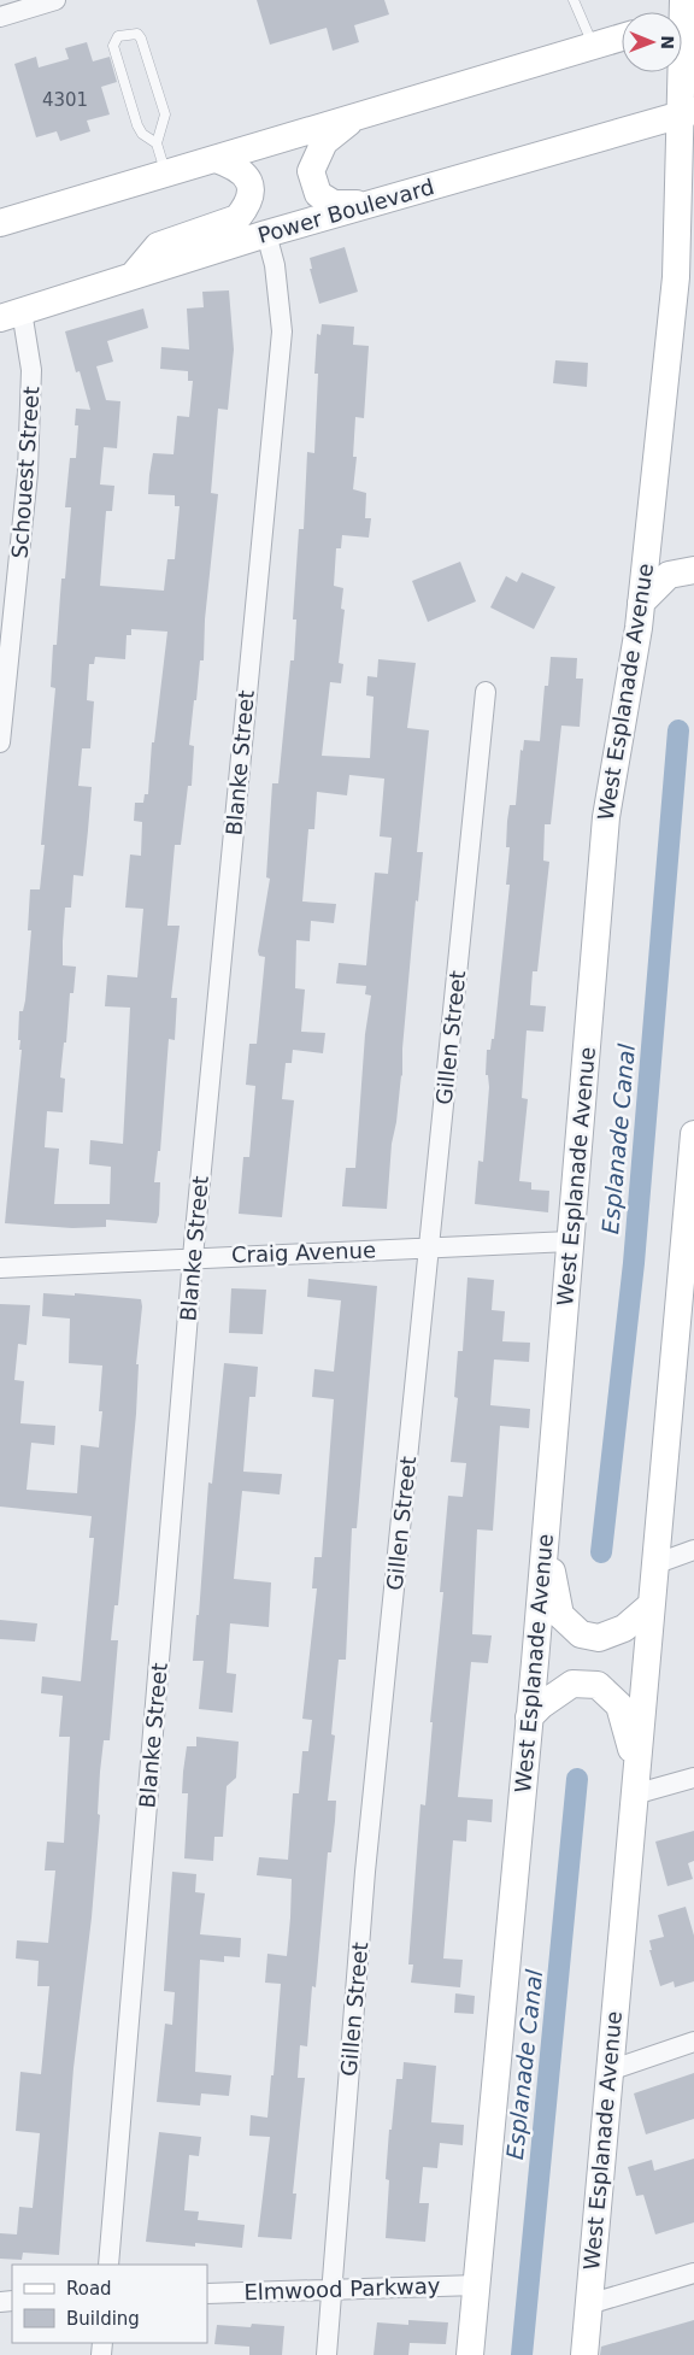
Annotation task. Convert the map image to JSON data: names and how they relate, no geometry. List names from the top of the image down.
{
  "streets": {
    "main road": ["Power Boulevard", "West Esplanade Avenue"],
    "street": [
      "Schouest Street",
      "Blanke Street",
      "Gillen Street",
      "Craig Avenue",
      "Elmwood Parkway"
    ]
  },
  "crossings": [
    ["Power Boulevard", "Schouest Street"],
    ["Power Boulevard", "West Esplanade Avenue"],
    ["Power Boulevard", "Blanke Street"],
    ["West Esplanade Avenue", "Craig Avenue"],
    ["West Esplanade Avenue", "Elmwood Parkway"],
    ["Blanke Street", "Craig Avenue"],
    ["Gillen Street", "Craig Avenue"],
    ["Gillen Street", "Elmwood Parkway"]
  ],
  "water": ["Esplanade Canal"],
  "house_numbers": ["4301"],
  "legend": ["Road", "Building"],
  "north": "right"
}
